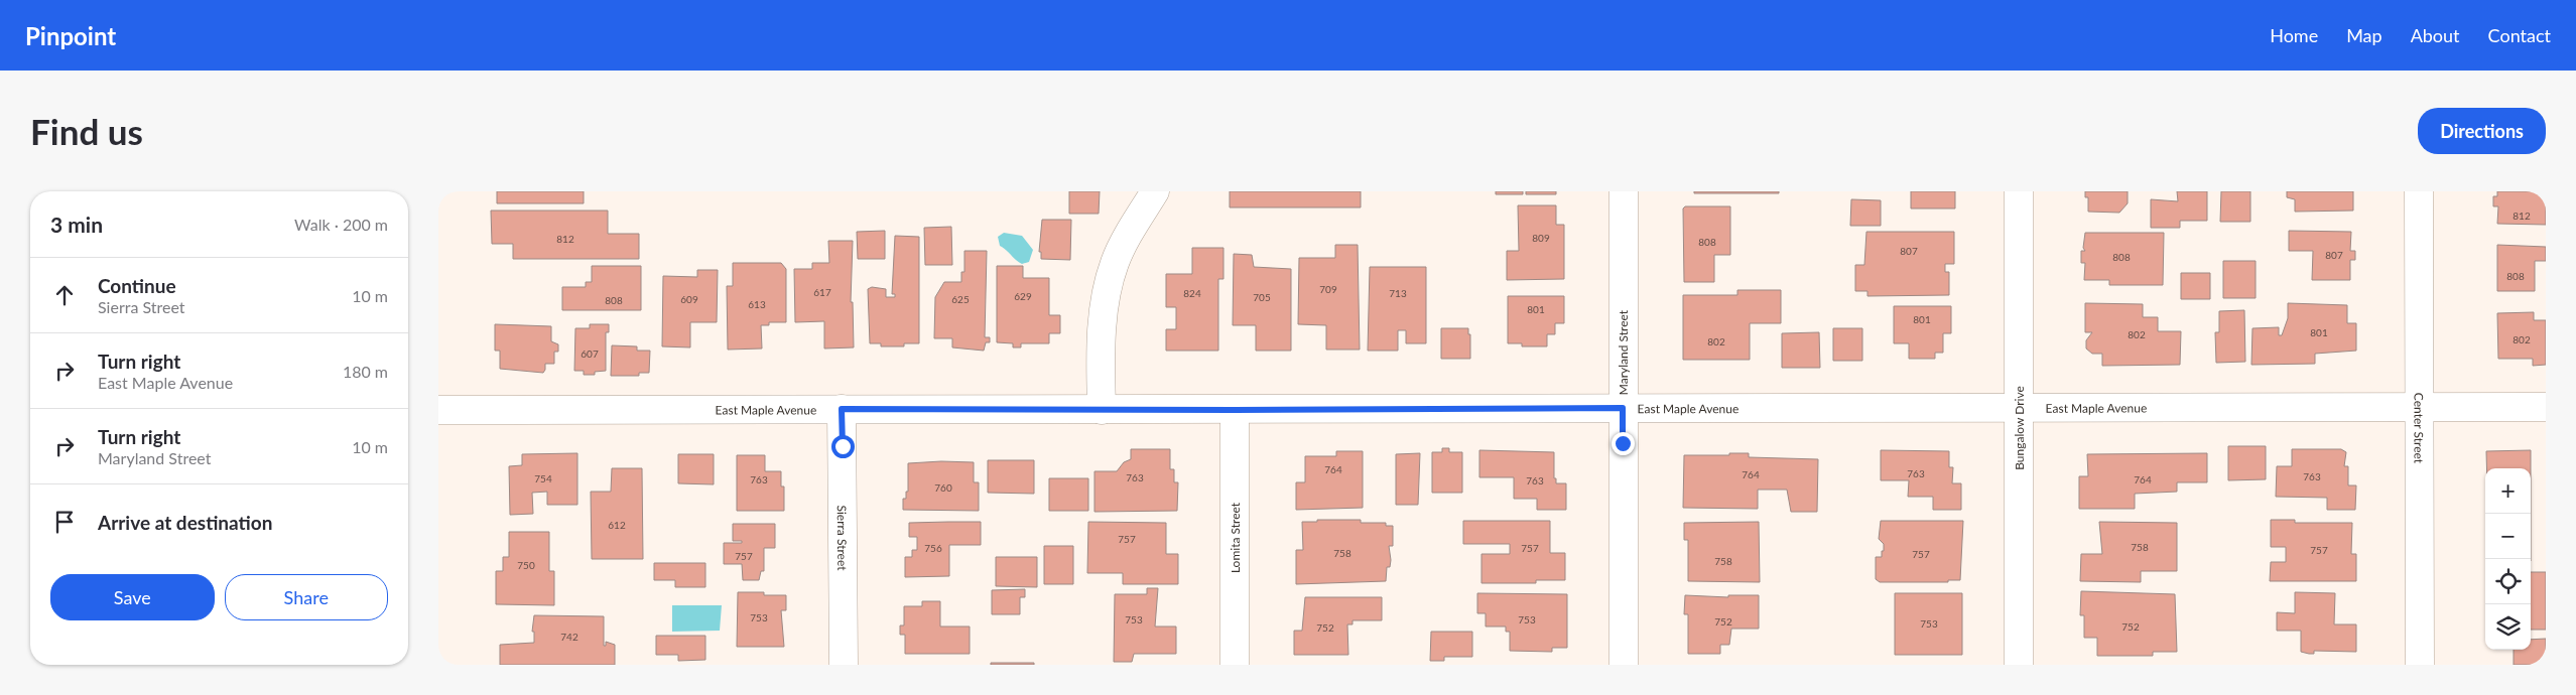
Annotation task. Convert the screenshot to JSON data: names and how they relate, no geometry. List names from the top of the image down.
{
  "streets": {
    "street": [
      "Maryland Street",
      "East Maple Avenue",
      "Bungalow Drive",
      "Center Street",
      "Sierra Street",
      "Lomita Street"
    ]
  },
  "crossings": [
    ["Maryland Street", "East Maple Avenue"],
    ["East Maple Avenue", "Bungalow Drive"],
    ["East Maple Avenue", "Center Street"],
    ["East Maple Avenue", "Sierra Street"],
    ["East Maple Avenue", "Lomita Street"]
  ],
  "house_numbers": [
    "812",
    "809",
    "812",
    "808",
    "807",
    "807",
    "808",
    "808",
    "709",
    "617",
    "824",
    "713",
    "629",
    "705",
    "609",
    "625",
    "808",
    "613",
    "801",
    "801",
    "801",
    "802",
    "802",
    "802",
    "607",
    "764",
    "763",
    "764",
    "763",
    "763",
    "754",
    "763",
    "764",
    "763",
    "760",
    "612",
    "757",
    "758",
    "756",
    "757",
    "757",
    "758",
    "757",
    "757",
    "758",
    "750",
    "753",
    "753",
    "753",
    "752",
    "753",
    "752",
    "752",
    "742"
  ],
  "page": {
    "header": "Pinpoint",
    "nav": [
      "Home",
      "Map",
      "About",
      "Contact"
    ],
    "buttons": [
      "Directions",
      ["Save", "Share"]
    ],
    "title": "Find us",
    "heading": ["3 min", "Walk · 200 m"],
    "list": [
      ["Continue", "Sierra Street", "10 m"],
      ["Turn right", "East Maple Avenue", "180 m"],
      ["Turn right", "Maryland Street", "10 m"],
      "Arrive at destination"
    ],
    "map_buttons": ["+", "−"]
  }
}
